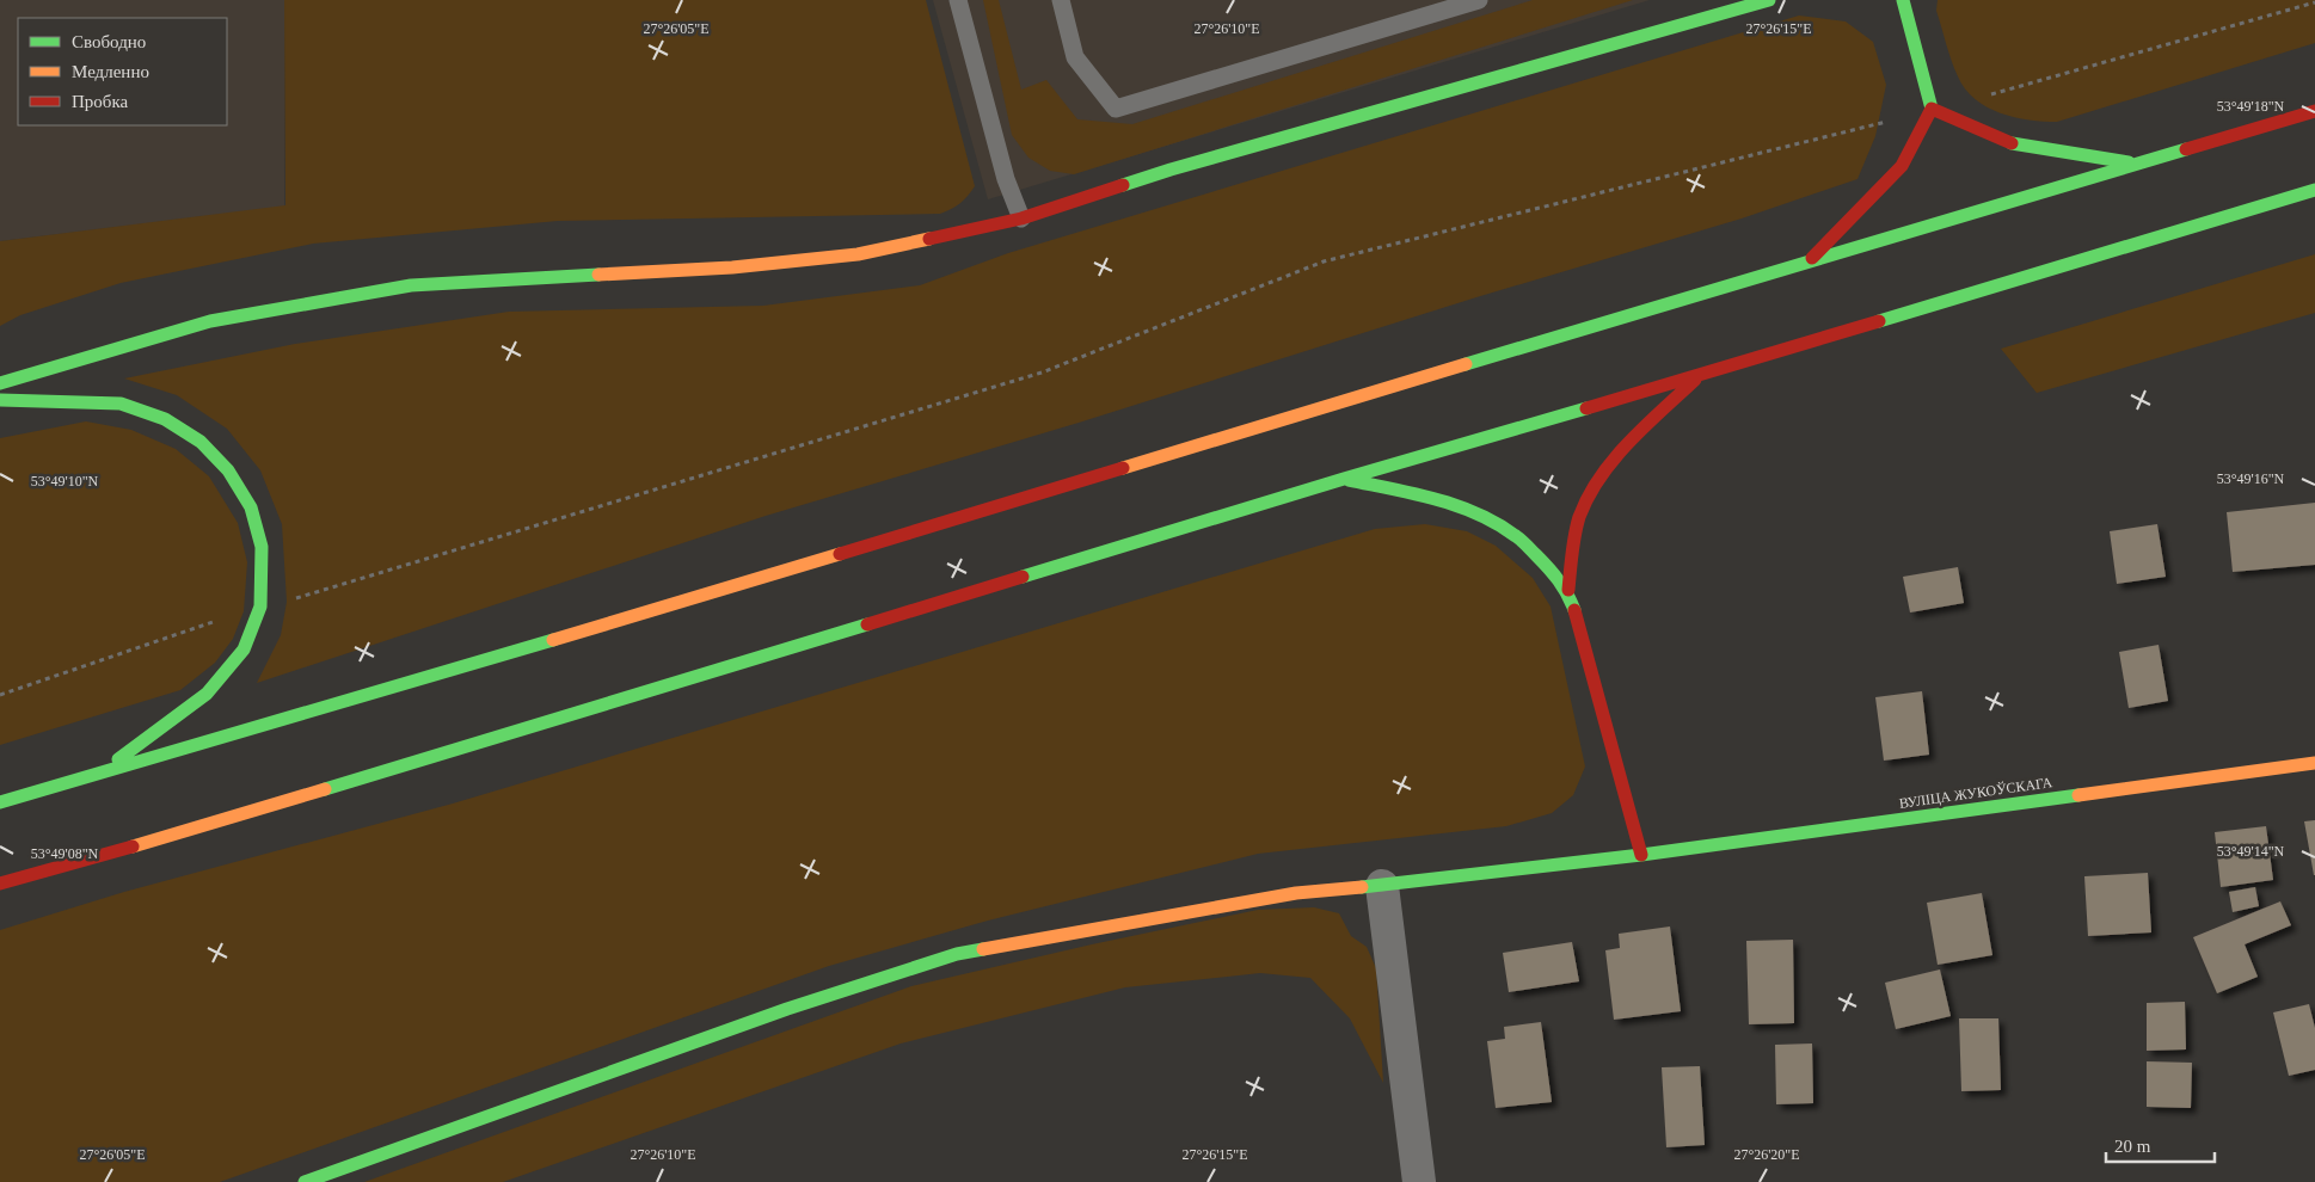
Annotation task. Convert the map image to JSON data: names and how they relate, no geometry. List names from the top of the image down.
{
  "streets": {
    "main road": ["ВУЛІЦА ЖУКОЎСКАГА"]
  },
  "legend": ["Свободно", "Медленно", "Пробка"],
  "scale_bar": "20 m",
  "coordinates": [
    "27°26'05\"E",
    "27°26'10\"E",
    "27°26'15\"E",
    "53°49'18\"N",
    "53°49'16\"N",
    "53°49'10\"N",
    "53°49'14\"N",
    "53°49'08\"N",
    "27°26'20\"E"
  ]
}
